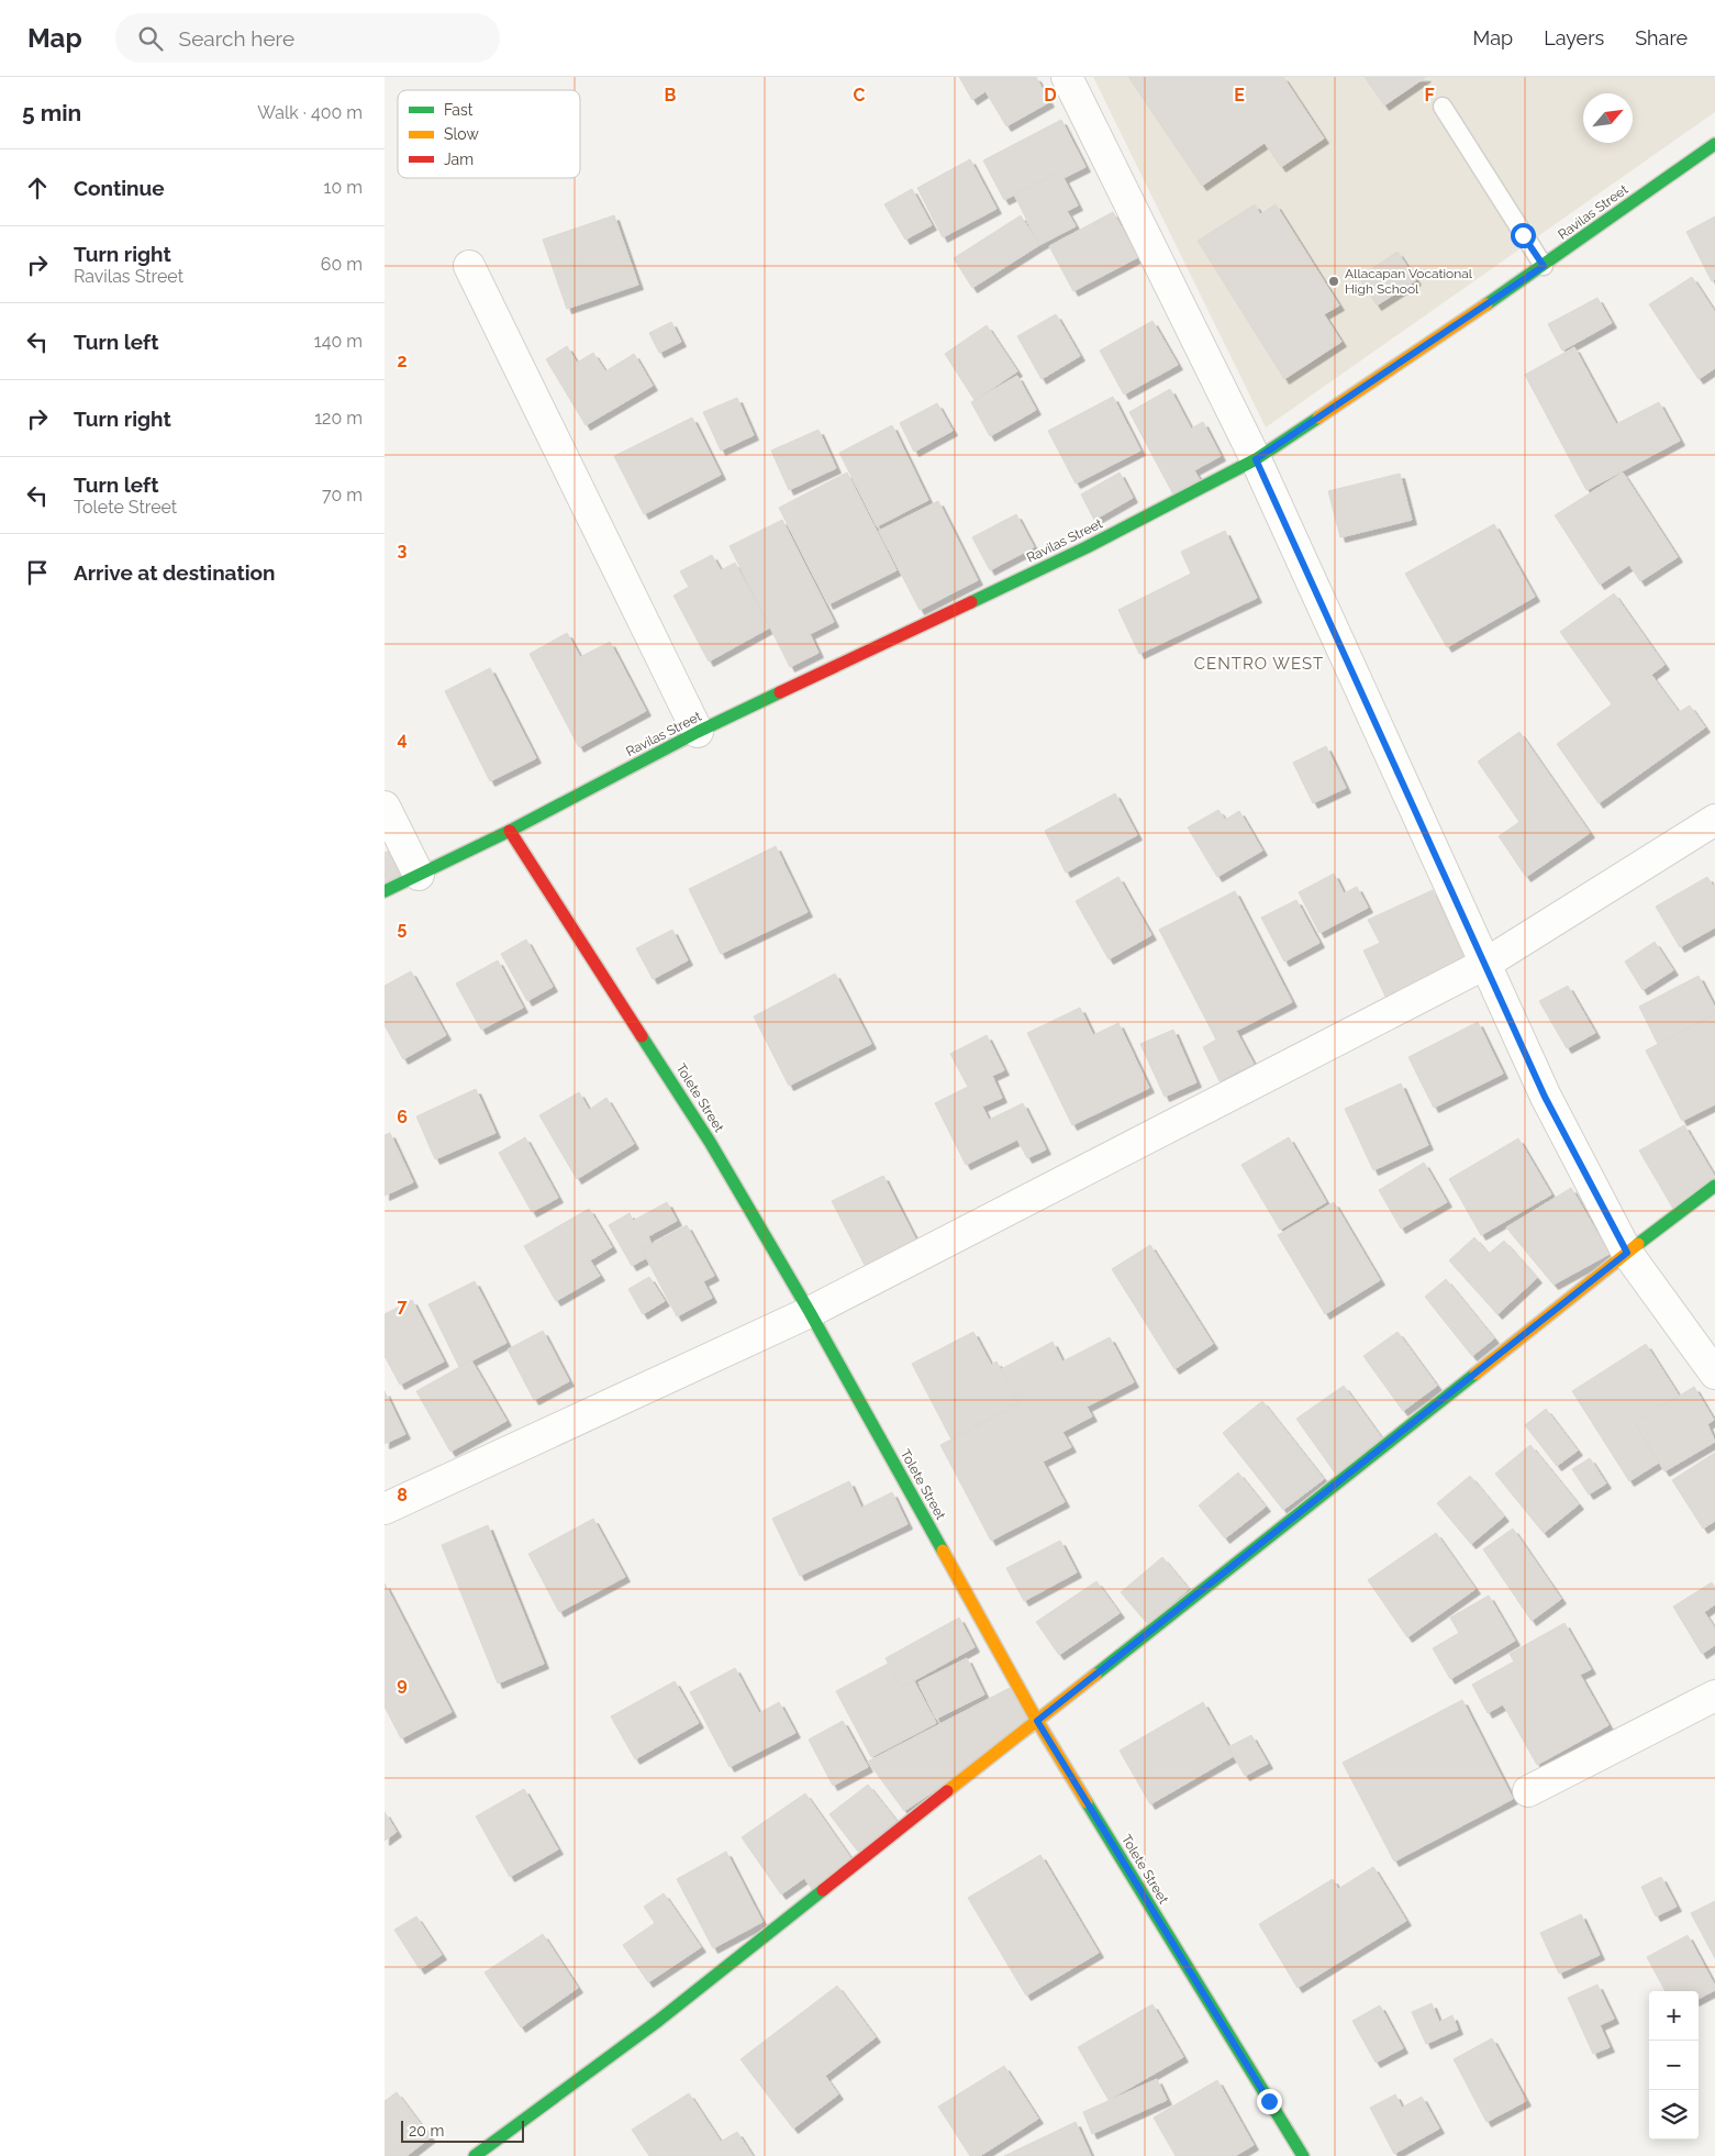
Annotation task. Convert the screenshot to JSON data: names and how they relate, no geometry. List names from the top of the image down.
{
  "streets": {
    "street": ["Ravilas Street", "Tolete Street"]
  },
  "crossings": [
    ["Ravilas Street", "Tolete Street"]
  ],
  "districts": ["CENTRO WEST"],
  "places": ["Allacapan Vocational High School"],
  "legend": ["Fast", "Slow", "Jam"],
  "scale_bar": "20 m",
  "north": "top right",
  "page": {
    "header": "Map",
    "search": "Search here",
    "nav": ["Map", "Layers", "Share"],
    "heading": ["5 min", "Walk · 400 m"],
    "list": [
      ["Continue", "10 m"],
      ["Turn right", "Ravilas Street", "60 m"],
      ["Turn left", "140 m"],
      ["Turn right", "120 m"],
      ["Turn left", "Tolete Street", "70 m"],
      "Arrive at destination"
    ],
    "map_buttons": ["+", "−"],
    "scale": "20 m"
  },
  "grid": {
    "columns": [
      "B",
      "C",
      "D",
      "E",
      "F"
    ],
    "rows": [
      "2",
      "3",
      "4",
      "5",
      "6",
      "7",
      "8",
      "9"
    ]
  }
}
